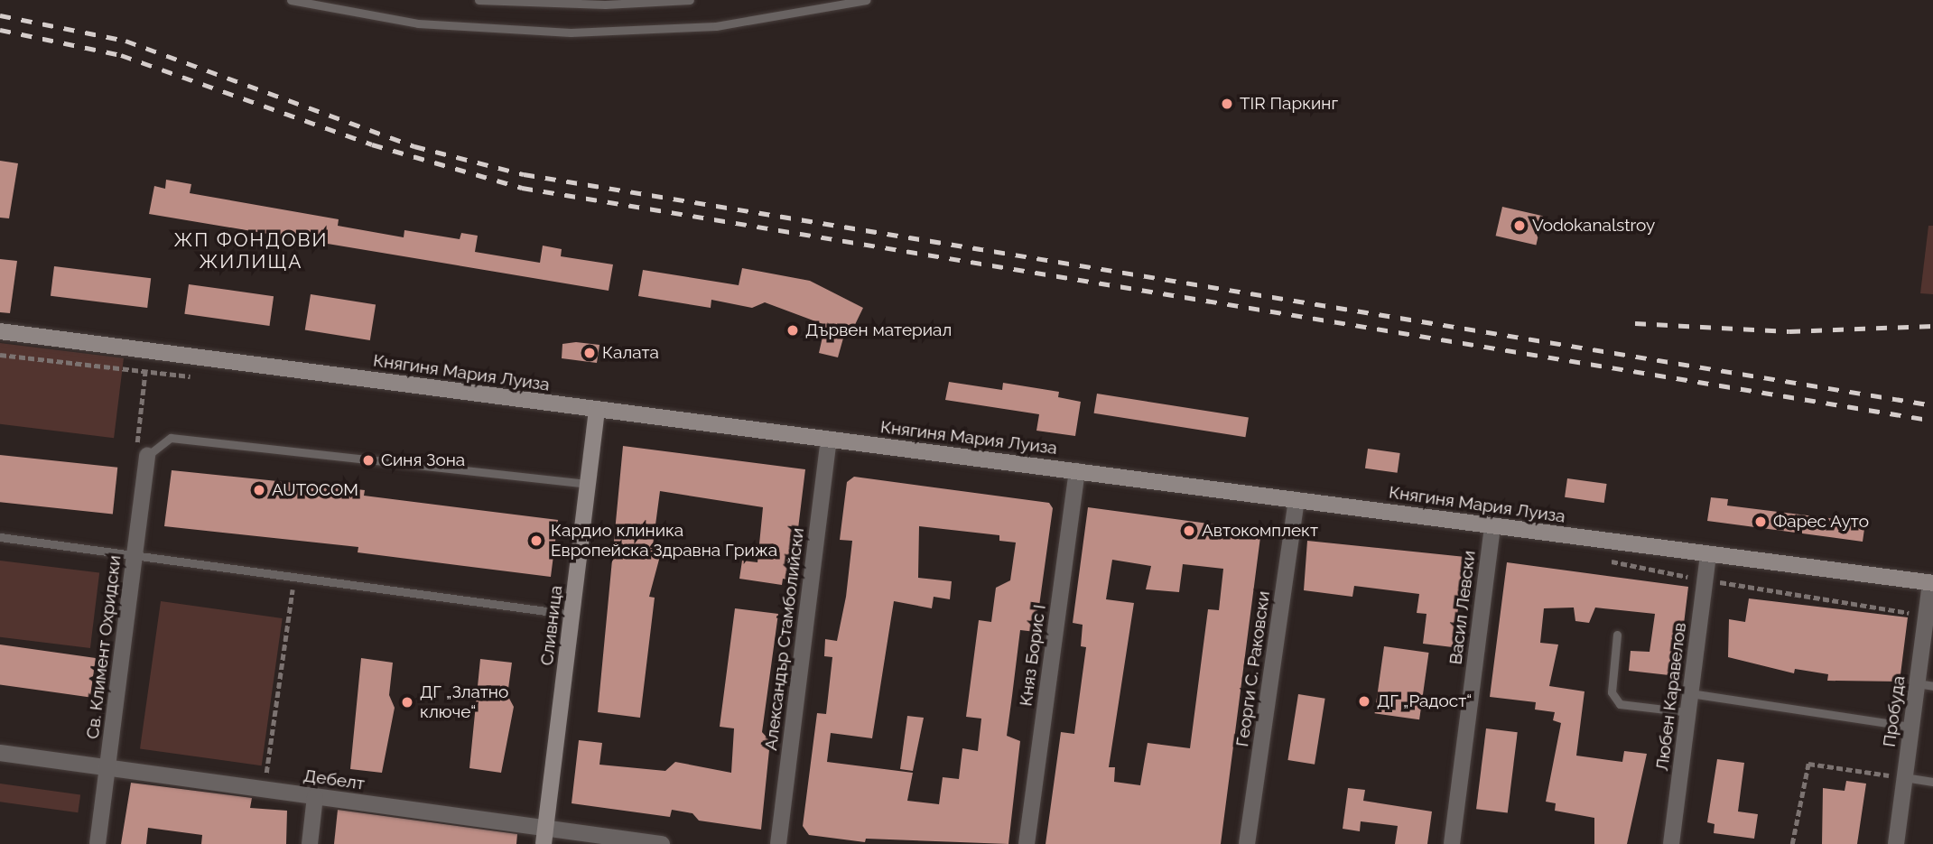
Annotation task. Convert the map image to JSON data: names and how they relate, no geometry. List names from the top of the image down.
{
  "streets": {
    "main road": ["Княгиня Мария Луиза", "Сливница"],
    "street": [
      "Васил Левски",
      "Александър Стамболийски",
      "Св. Климент Охридски",
      "Княз Борис I",
      "Георги С. Раковски",
      "Любен Каравелов",
      "Пробуда",
      "Дебелт"
    ]
  },
  "crossings": [
    ["Княгиня Мария Луиза", "Васил Левски"],
    ["Княгиня Мария Луиза", "Сливница"],
    ["Княгиня Мария Луиза", "Александър Стамболийски"],
    ["Княгиня Мария Луиза", "Княз Борис I"],
    ["Княгиня Мария Луиза", "Георги С. Раковски"],
    ["Княгиня Мария Луиза", "Любен Каравелов"],
    ["Княгиня Мария Луиза", "Пробуда"],
    ["Сливница", "Дебелт"],
    ["Св. Климент Охридски", "Дебелт"]
  ],
  "districts": ["ЖП ФОНДОВИ ЖИЛИЩА"],
  "places": [
    "TIR Паркинг",
    "Vodokanalstroy",
    "Дървен материал",
    "Калата",
    "Синя Зона",
    "AUTOCOM",
    "Фарес Ауто",
    "Автокомплект",
    "Кардио клиника Европейска Здравна Грижа",
    "ДГ „Радост“",
    "ДГ „Златно ключе“"
  ]
}
